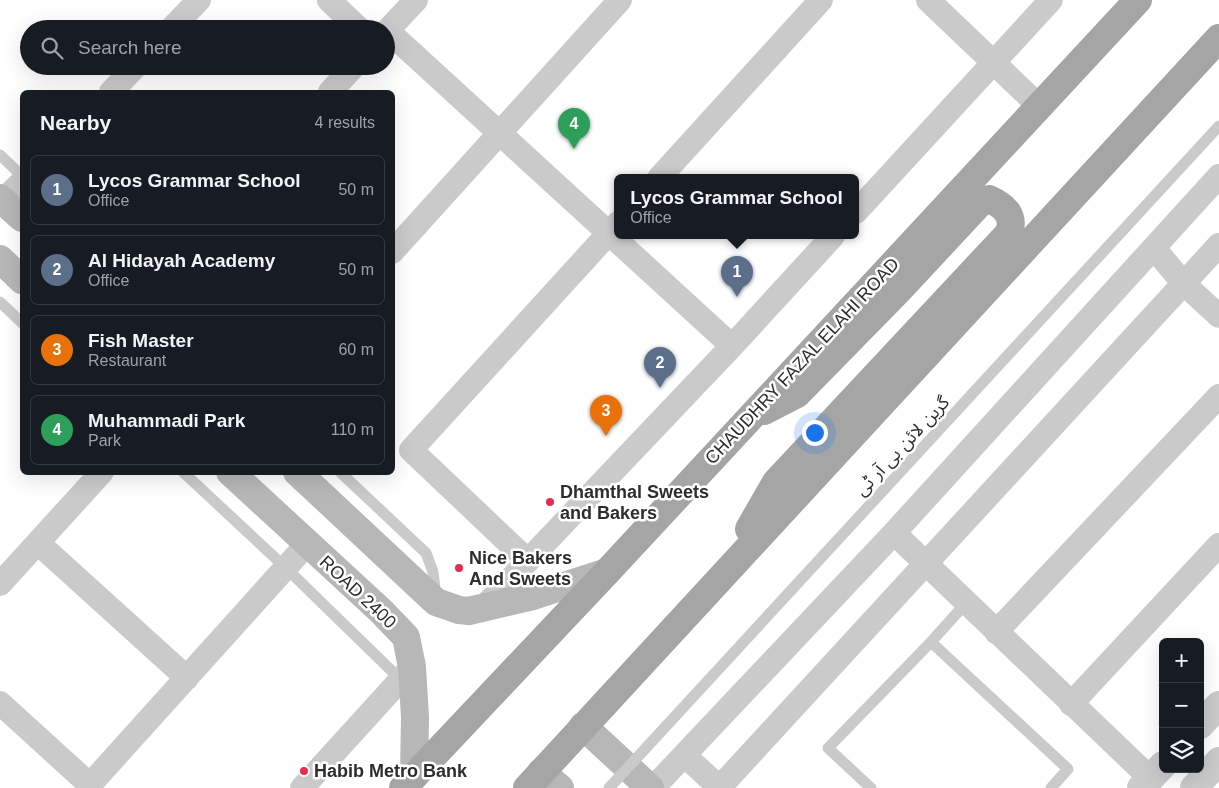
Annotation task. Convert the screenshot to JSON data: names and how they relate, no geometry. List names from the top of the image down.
{
  "streets": {
    "main road": ["CHAUDHRY FAZAL ELAHI ROAD", "ROAD 2400"],
    "lane": ["گرین لائن بی آر ٹی"]
  },
  "crossings": [
    ["CHAUDHRY FAZAL ELAHI ROAD", "ROAD 2400"]
  ],
  "places": ["Dhamthal Sweets and Bakers", "Nice Bakers And Sweets", "Habib Metro Bank"],
  "page": {
    "search": "Search here",
    "heading": ["Nearby", "4 results"],
    "pins": [
      "4",
      "1",
      "2",
      "3"
    ],
    "list": [
      {
        "mark": "1",
        "name": "Lycos Grammar School",
        "note": "Office",
        "value": "50 m"
      },
      {
        "mark": "2",
        "name": "Al Hidayah Academy",
        "note": "Office",
        "value": "50 m"
      },
      {
        "mark": "3",
        "name": "Fish Master",
        "note": "Restaurant",
        "value": "60 m"
      },
      {
        "mark": "4",
        "name": "Muhammadi Park",
        "note": "Park",
        "value": "110 m"
      }
    ],
    "popup": ["Lycos Grammar School", "Office"],
    "map_buttons": ["+", "−"]
  }
}
